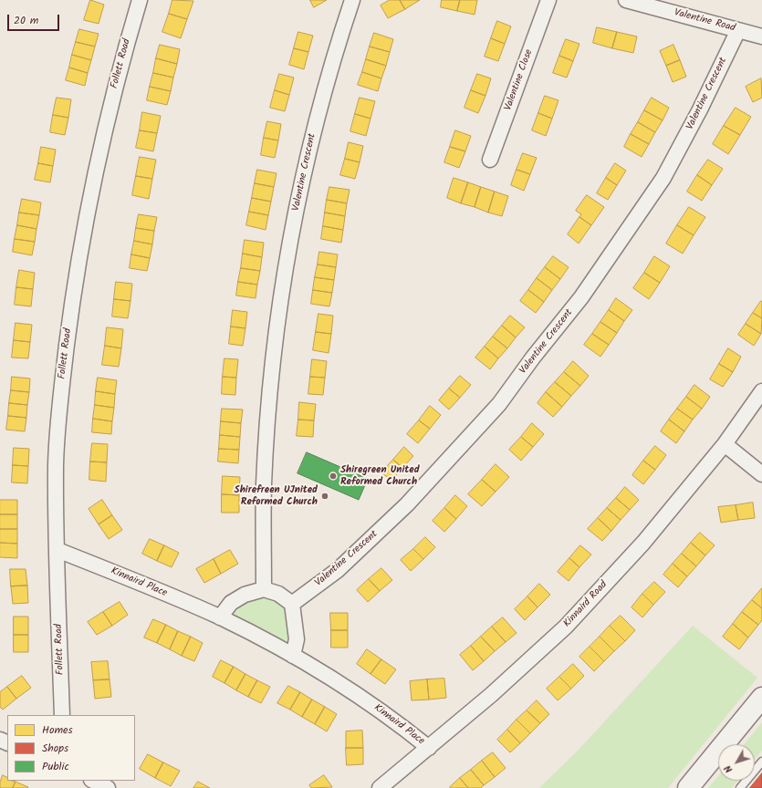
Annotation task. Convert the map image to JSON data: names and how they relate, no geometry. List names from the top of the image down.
{
  "streets": {
    "street": [
      "Valentine Road",
      "Follett Road",
      "Valentine Close",
      "Valentine Crescent",
      "Kinnaird Place",
      "Kinnaird Road"
    ]
  },
  "crossings": [
    ["Valentine Road", "Valentine Crescent"],
    ["Follett Road", "Kinnaird Place"],
    ["Kinnaird Place", "Kinnaird Road"]
  ],
  "places": ["Shiregreen United Reformed Church", "Shirefreen UJnited Reformed Church"],
  "legend": ["Homes", "Shops", "Public"],
  "scale_bar": "20 m",
  "north": "bottom left"
}
